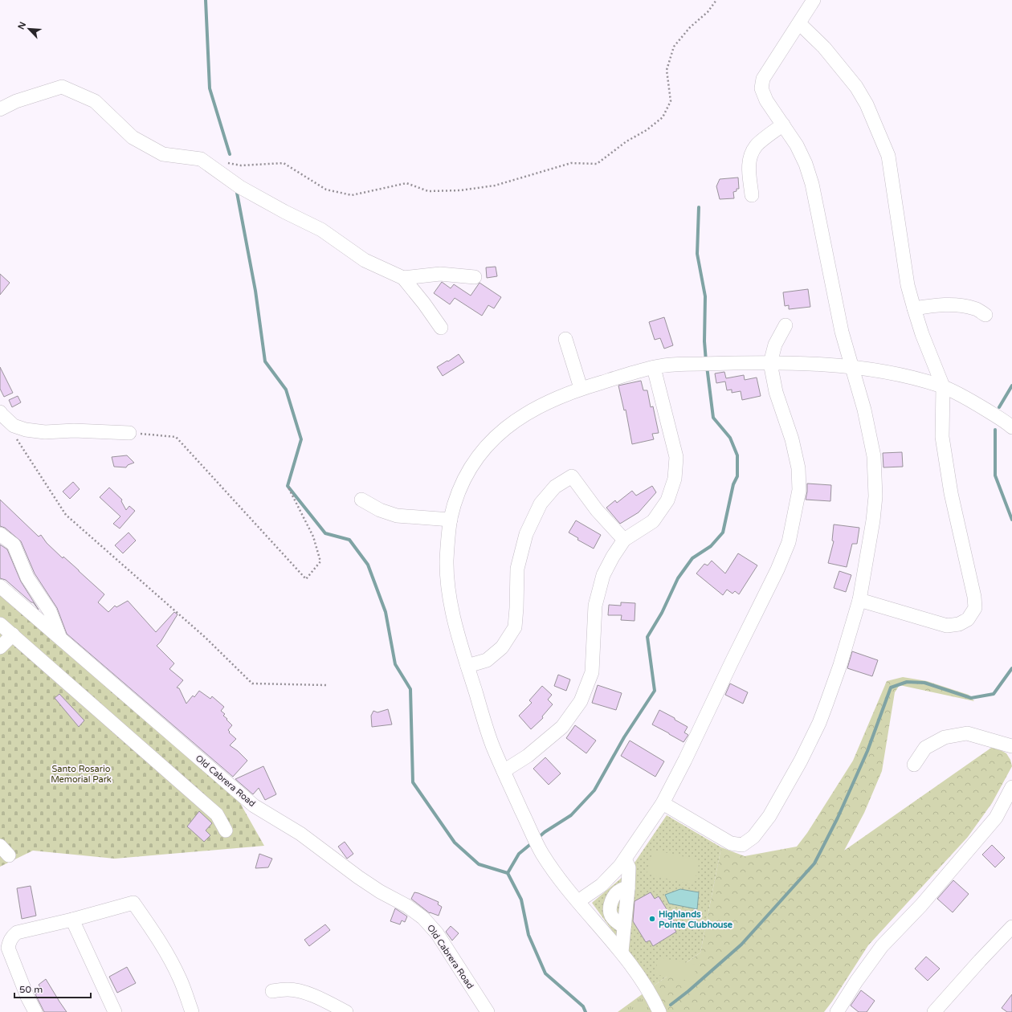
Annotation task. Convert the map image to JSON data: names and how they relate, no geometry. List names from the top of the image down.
{
  "streets": {
    "street": ["Old Cabrera Road"]
  },
  "parks": ["Santo Rosario Memorial Park"],
  "places": ["Highlands Pointe Clubhouse"],
  "scale_bar": "50 m",
  "north": "top left"
}
